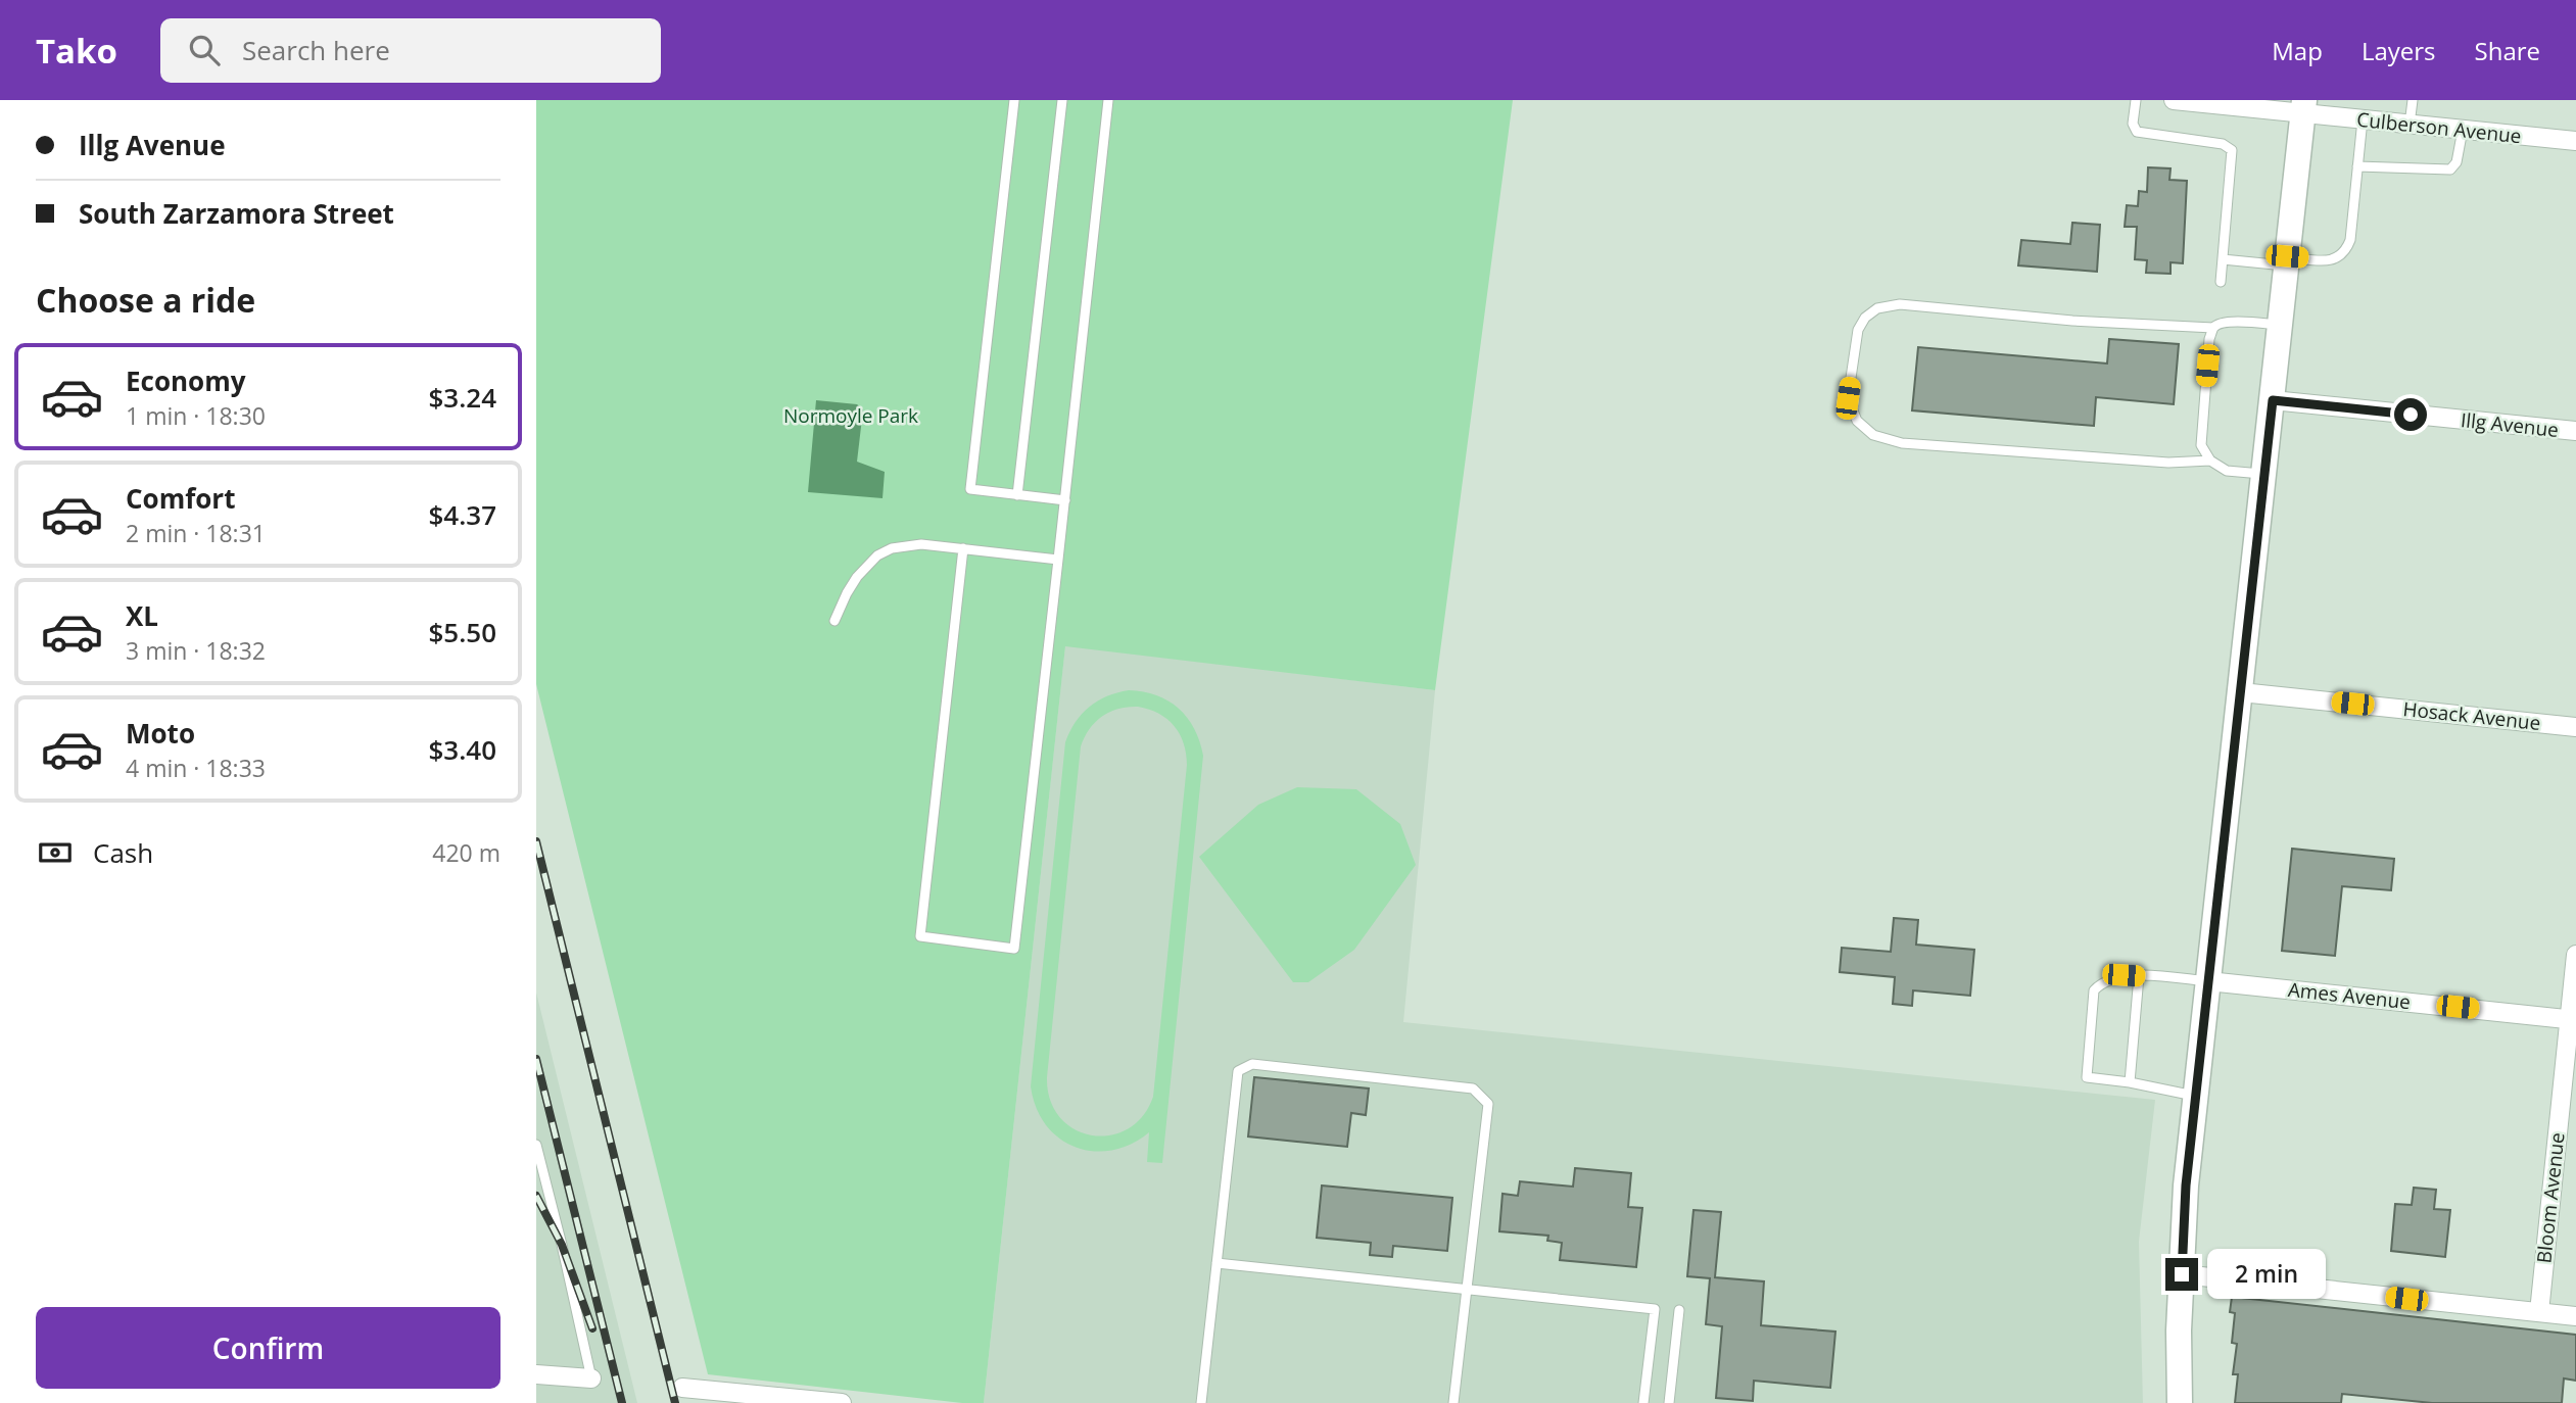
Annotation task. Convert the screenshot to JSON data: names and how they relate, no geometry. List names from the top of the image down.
{
  "streets": {
    "street": [
      "Culberson Avenue",
      "Illg Avenue",
      "Hosack Avenue",
      "Ames Avenue",
      "Bloom Avenue"
    ]
  },
  "crossings": [
    ["Ames Avenue", "Bloom Avenue"]
  ],
  "parks": ["Normoyle Park"],
  "page": {
    "header": "Tako",
    "search": "Search here",
    "nav": ["Map", "Layers", "Share"],
    "banner": ["Illg Avenue", "South Zarzamora Street"],
    "heading": "Choose a ride",
    "list": [
      {
        "name": "Economy",
        "note": "1 min · 18:30",
        "value": "$3.24"
      },
      {
        "name": "Comfort",
        "note": "2 min · 18:31",
        "value": "$4.37"
      },
      {
        "name": "XL",
        "note": "3 min · 18:32",
        "value": "$5.50"
      },
      {
        "name": "Moto",
        "note": "4 min · 18:33",
        "value": "$3.40"
      }
    ],
    "pay": ["Cash", "420 m"],
    "bubble": "2 min",
    "buttons": "Confirm"
  }
}
